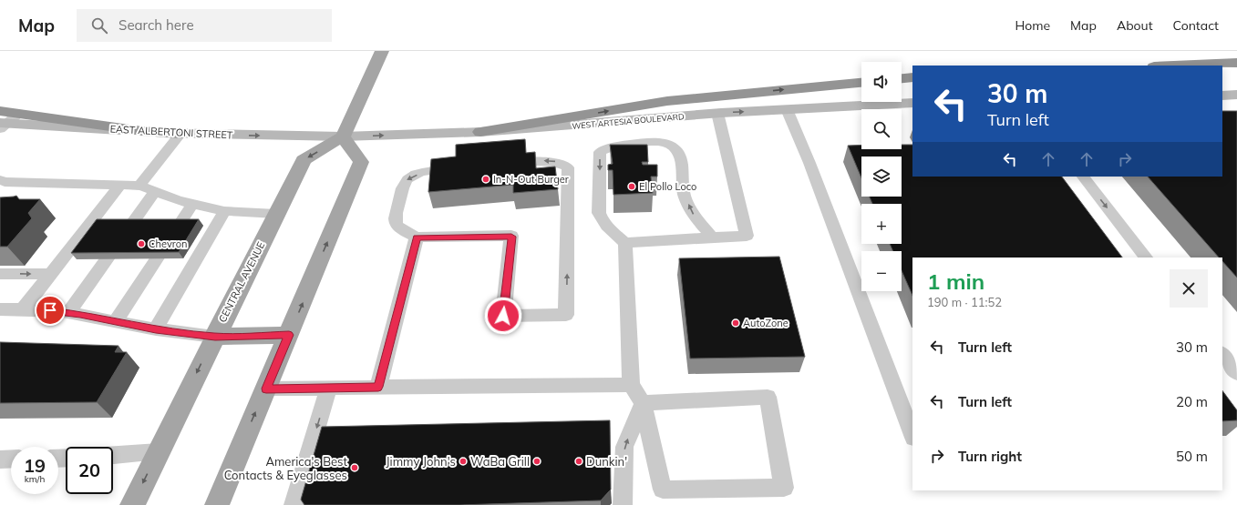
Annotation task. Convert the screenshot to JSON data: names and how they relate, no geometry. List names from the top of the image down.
{
  "streets": {
    "main road": ["WEST ARTESIA BOULEVARD", "EAST ALBERTONI STREET", "CENTRAL AVENUE"]
  },
  "crossings": [
    ["WEST ARTESIA BOULEVARD", "EAST ALBERTONI STREET"],
    ["WEST ARTESIA BOULEVARD", "CENTRAL AVENUE"],
    ["EAST ALBERTONI STREET", "CENTRAL AVENUE"]
  ],
  "one_way": ["WEST ARTESIA BOULEVARD", "EAST ALBERTONI STREET"],
  "places": [
    "In-N-Out Burger",
    "El Pollo Loco",
    "Chevron",
    "AutoZone",
    "Jimmy John's",
    "WaBa Grill",
    "Dunkin'",
    "America's Best Contacts & Eyeglasses"
  ],
  "page": {
    "header": "Map",
    "search": "Search here",
    "nav": [
      "Home",
      "Map",
      "About",
      "Contact"
    ],
    "map_buttons": ["+", "−"],
    "turn": ["30 m", "Turn left"],
    "heading": ["1 min", "190 m · 11:52"],
    "list": [
      {
        "name": "Turn left",
        "value": "30 m"
      },
      {
        "name": "Turn left",
        "value": "20 m"
      },
      {
        "name": "Turn right",
        "value": "50 m"
      }
    ],
    "speed": "19 km/h",
    "limit": "20"
  }
}
